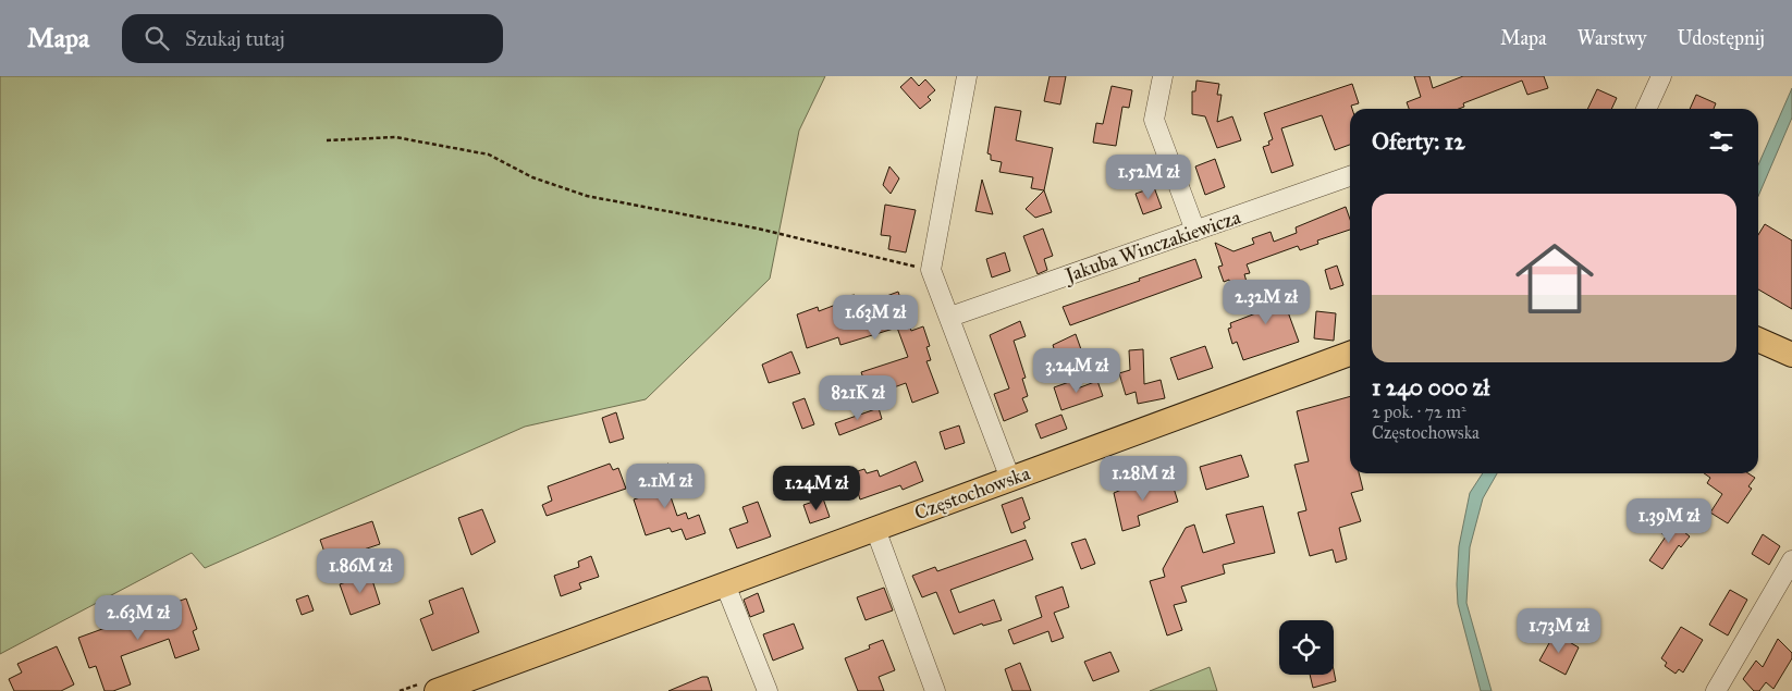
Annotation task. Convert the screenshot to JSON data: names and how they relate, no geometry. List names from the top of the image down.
{
  "streets": {
    "main road": ["Częstochowska"],
    "street": ["Jakuba Winczakiewicza"]
  },
  "page": {
    "header": "Mapa",
    "search": "Szukaj tutaj",
    "nav": ["Mapa", "Warstwy", "Udostępnij"],
    "heading": "Oferty: 12",
    "price": [
      "1.52M zł",
      "2.32M zł",
      "1.63M zł",
      "3.24M zł",
      "821K zł",
      "1.28M zł",
      "2.1M zł",
      "1.24M zł",
      "1.39M zł",
      "1.86M zł",
      "2.63M zł",
      "1.73M zł"
    ],
    "list": [
      {
        "name": "1 240 000 zł",
        "note": "2 pok. · 72 m² · Częstochowska"
      }
    ]
  }
}
